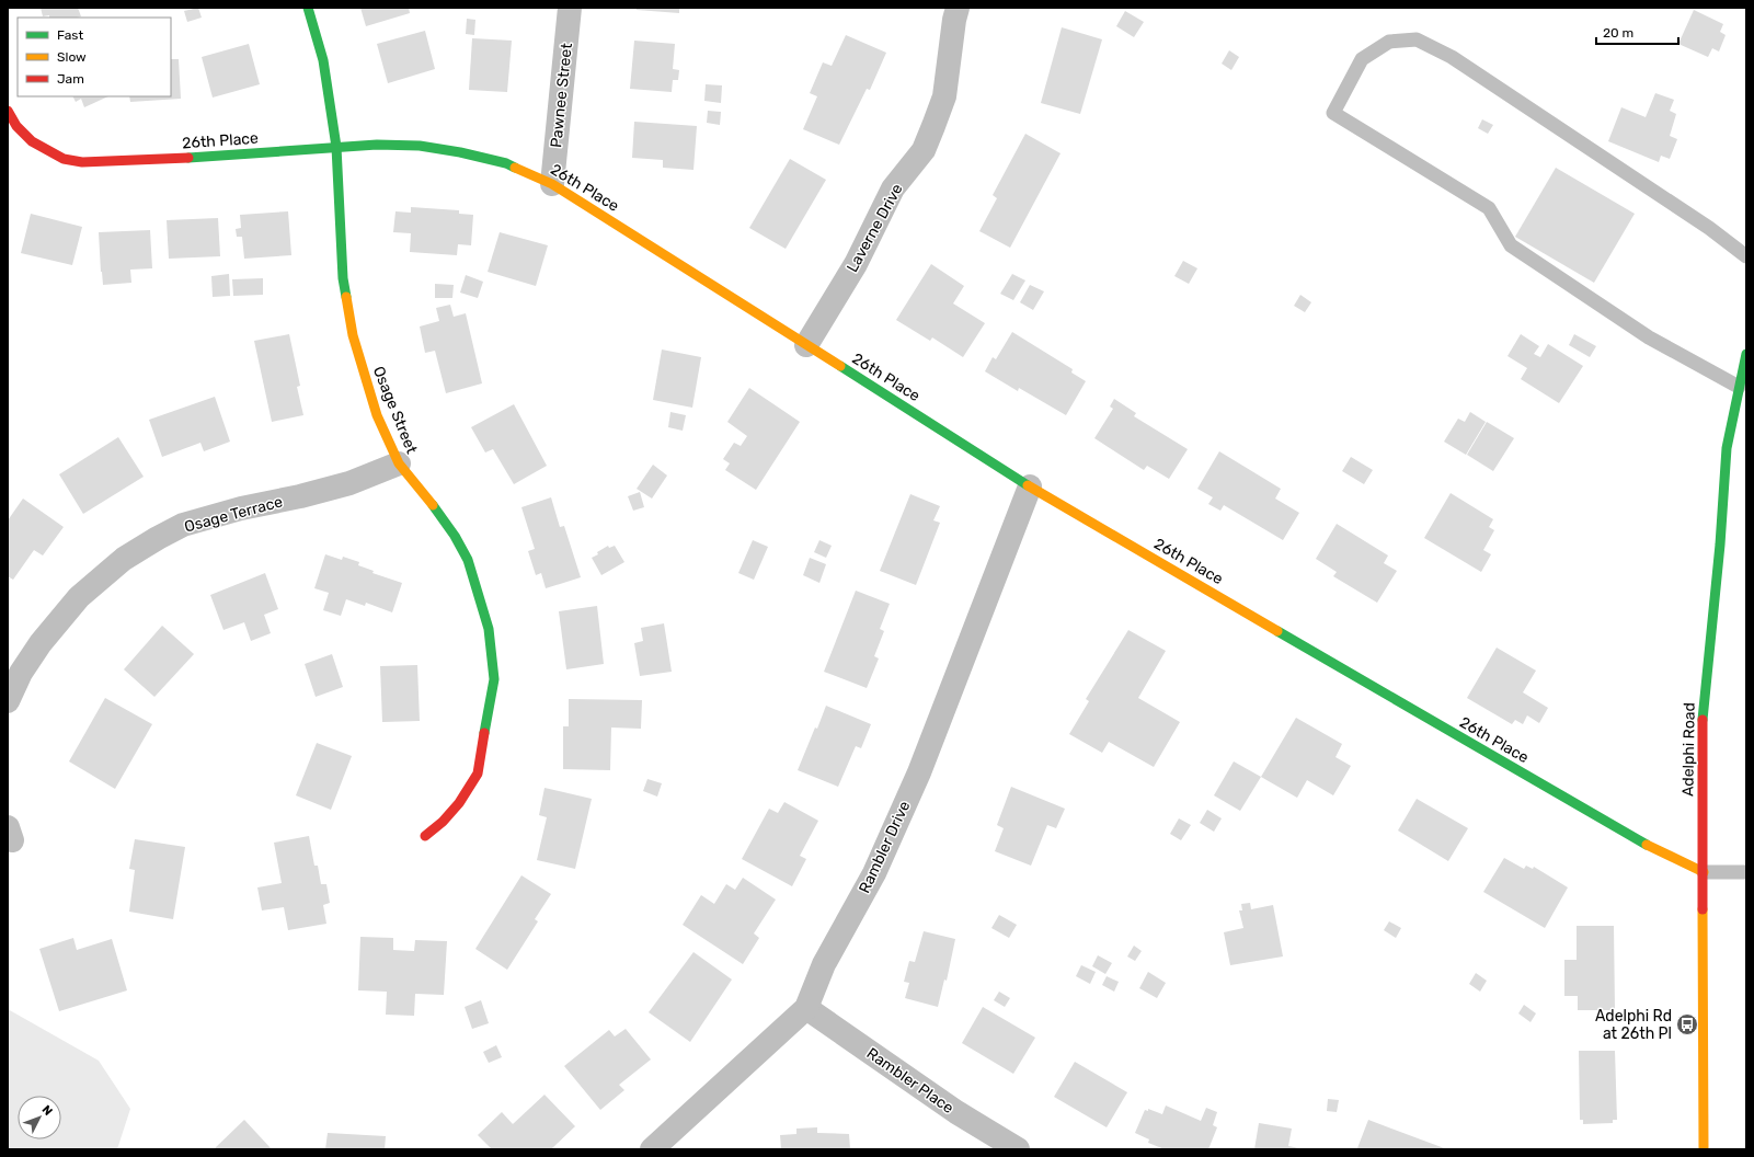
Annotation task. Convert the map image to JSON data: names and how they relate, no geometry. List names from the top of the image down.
{
  "streets": {
    "street": [
      "Pawnee Street",
      "26th Place",
      "Laverne Drive",
      "Osage Street",
      "Osage Terrace",
      "Adelphi Road",
      "Rambler Drive",
      "Rambler Place"
    ]
  },
  "crossings": [
    ["Pawnee Street", "26th Place"],
    ["26th Place", "Laverne Drive"],
    ["26th Place", "Osage Street"],
    ["26th Place", "Adelphi Road"],
    ["26th Place", "Rambler Drive"],
    ["Osage Street", "Osage Terrace"],
    ["Rambler Drive", "Rambler Place"]
  ],
  "places": {
    "bus stop": ["Adelphi Rd at 26th Pl"]
  },
  "legend": ["Fast", "Slow", "Jam"],
  "scale_bar": "20 m",
  "north": "top right"
}
